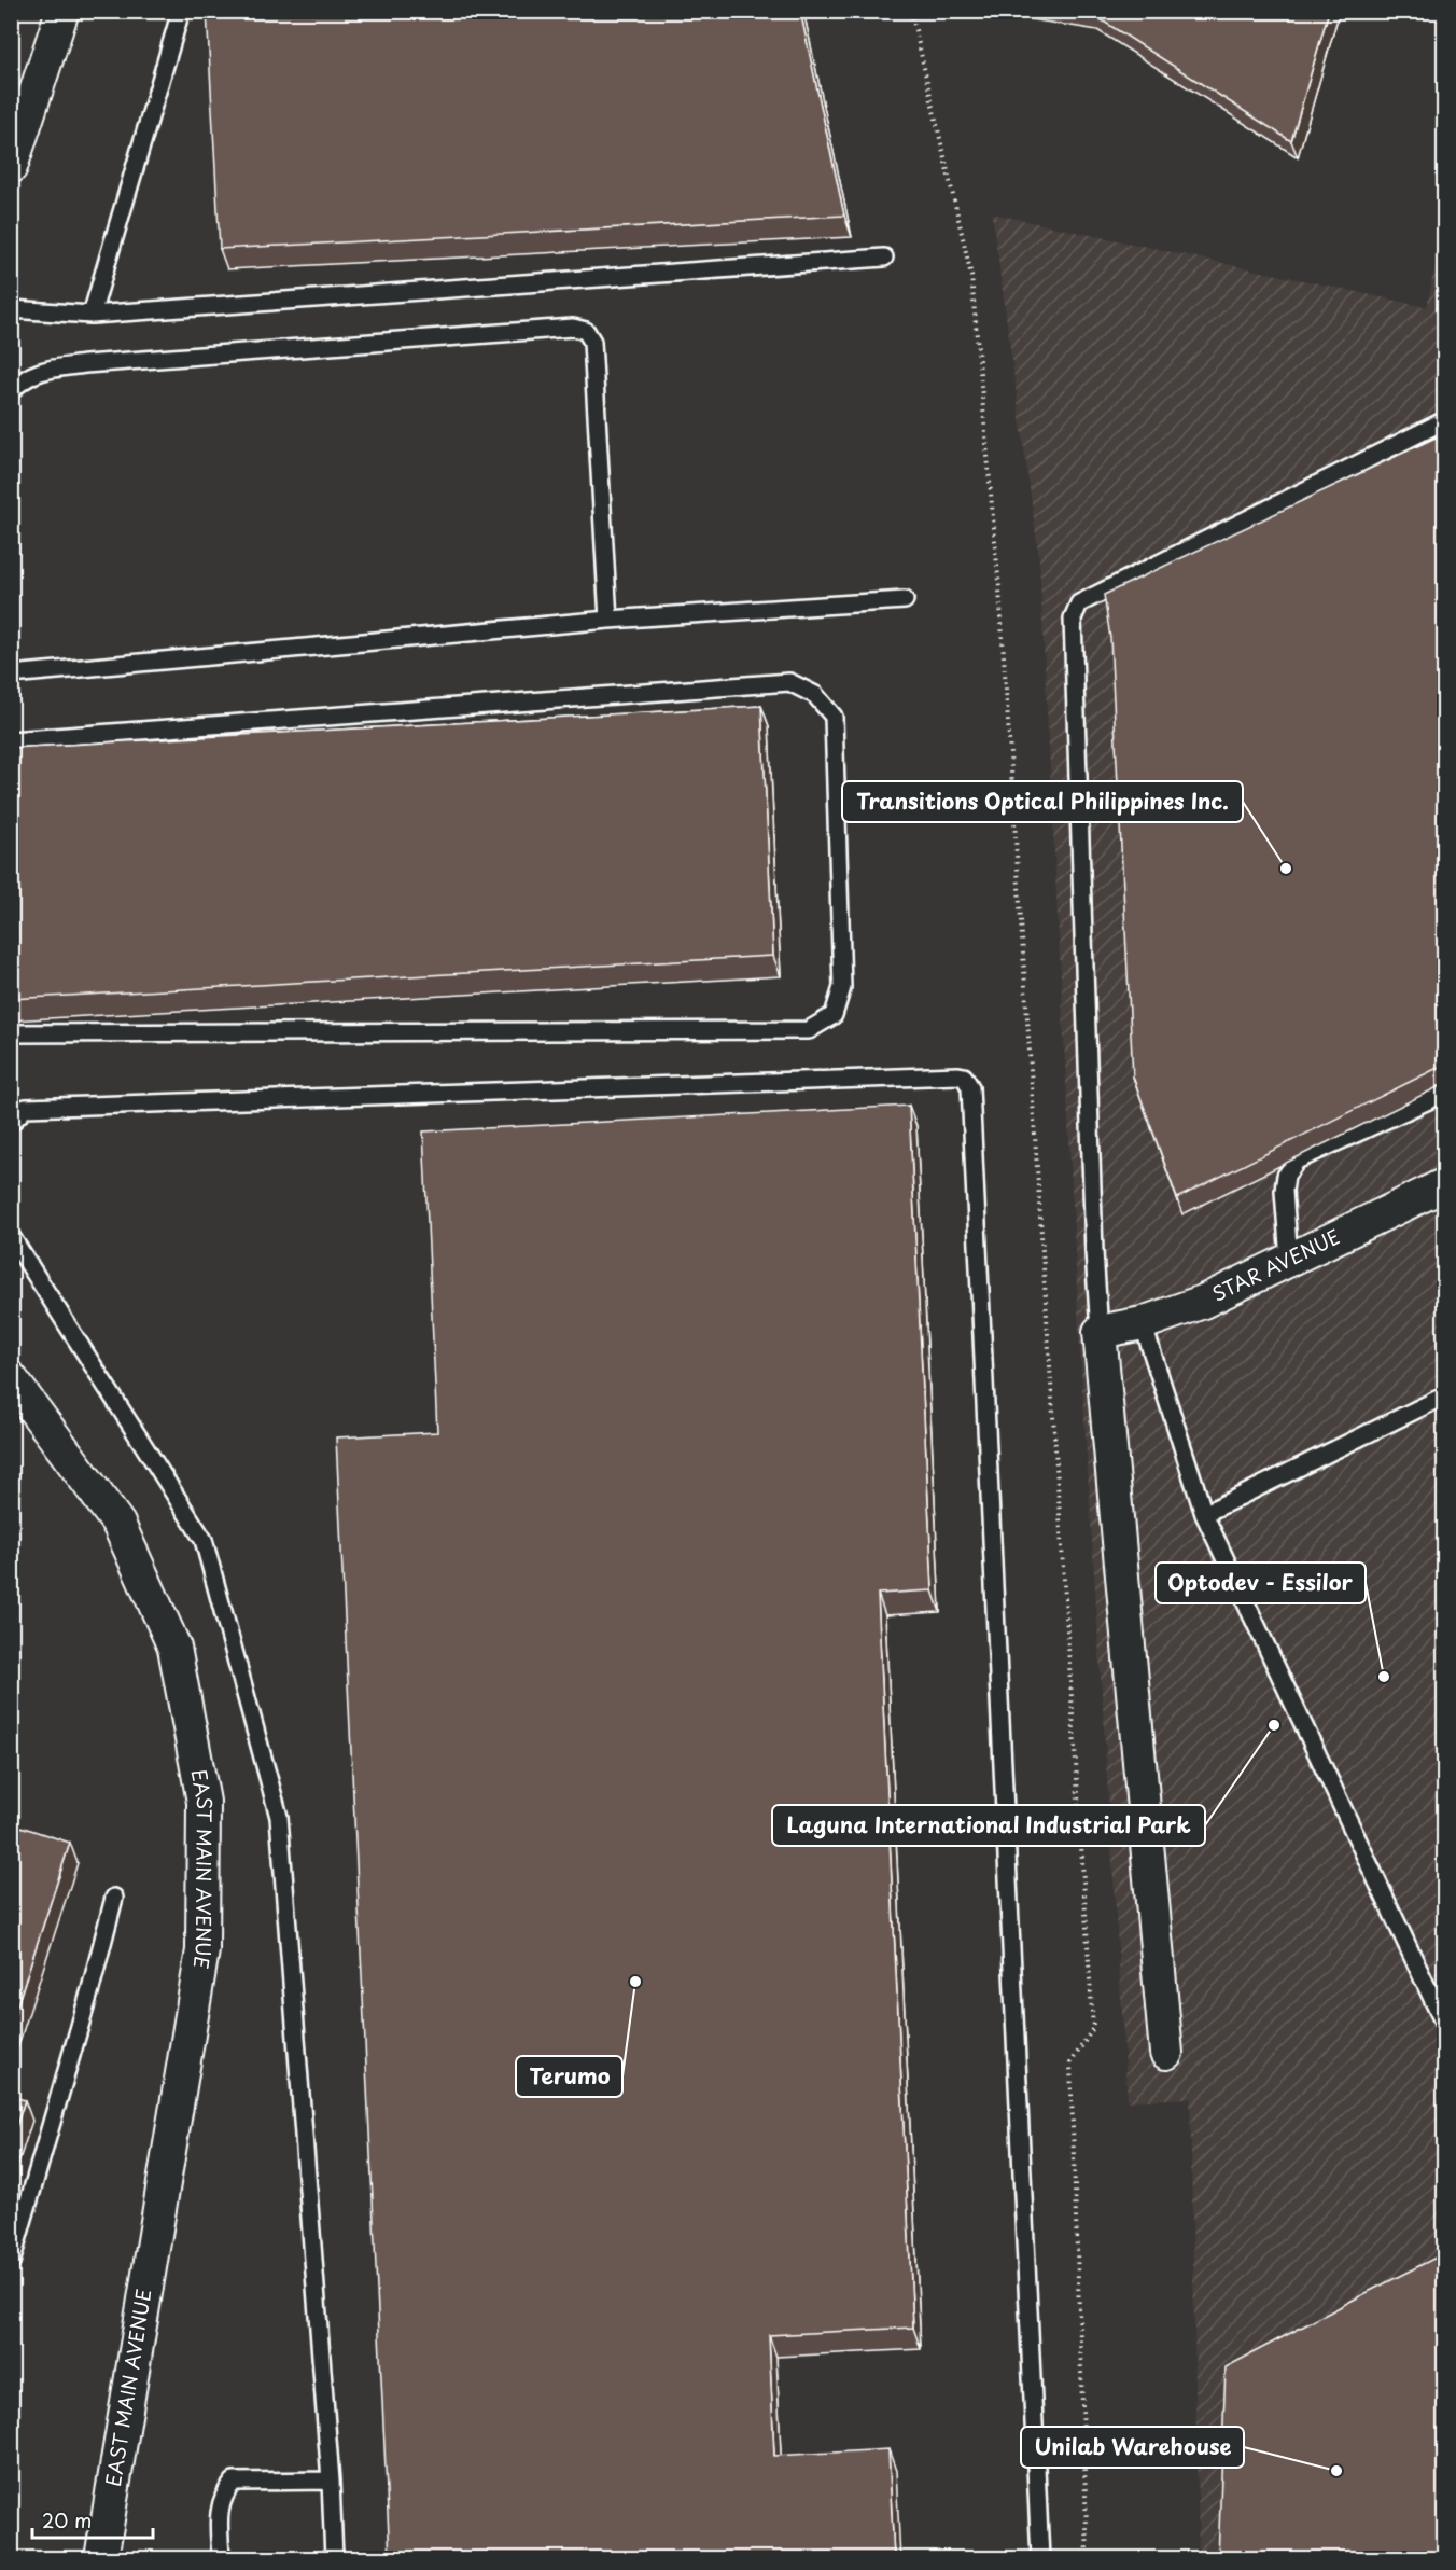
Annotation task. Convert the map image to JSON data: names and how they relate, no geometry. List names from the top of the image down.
{
  "streets": {
    "street": ["STAR AVENUE", "EAST MAIN AVENUE"]
  },
  "places": [
    "Transitions Optical Philippines Inc.",
    "Optodev - Essilor",
    "Laguna International Industrial Park",
    "Terumo",
    "Unilab Warehouse"
  ],
  "scale_bar": "20 m"
}
